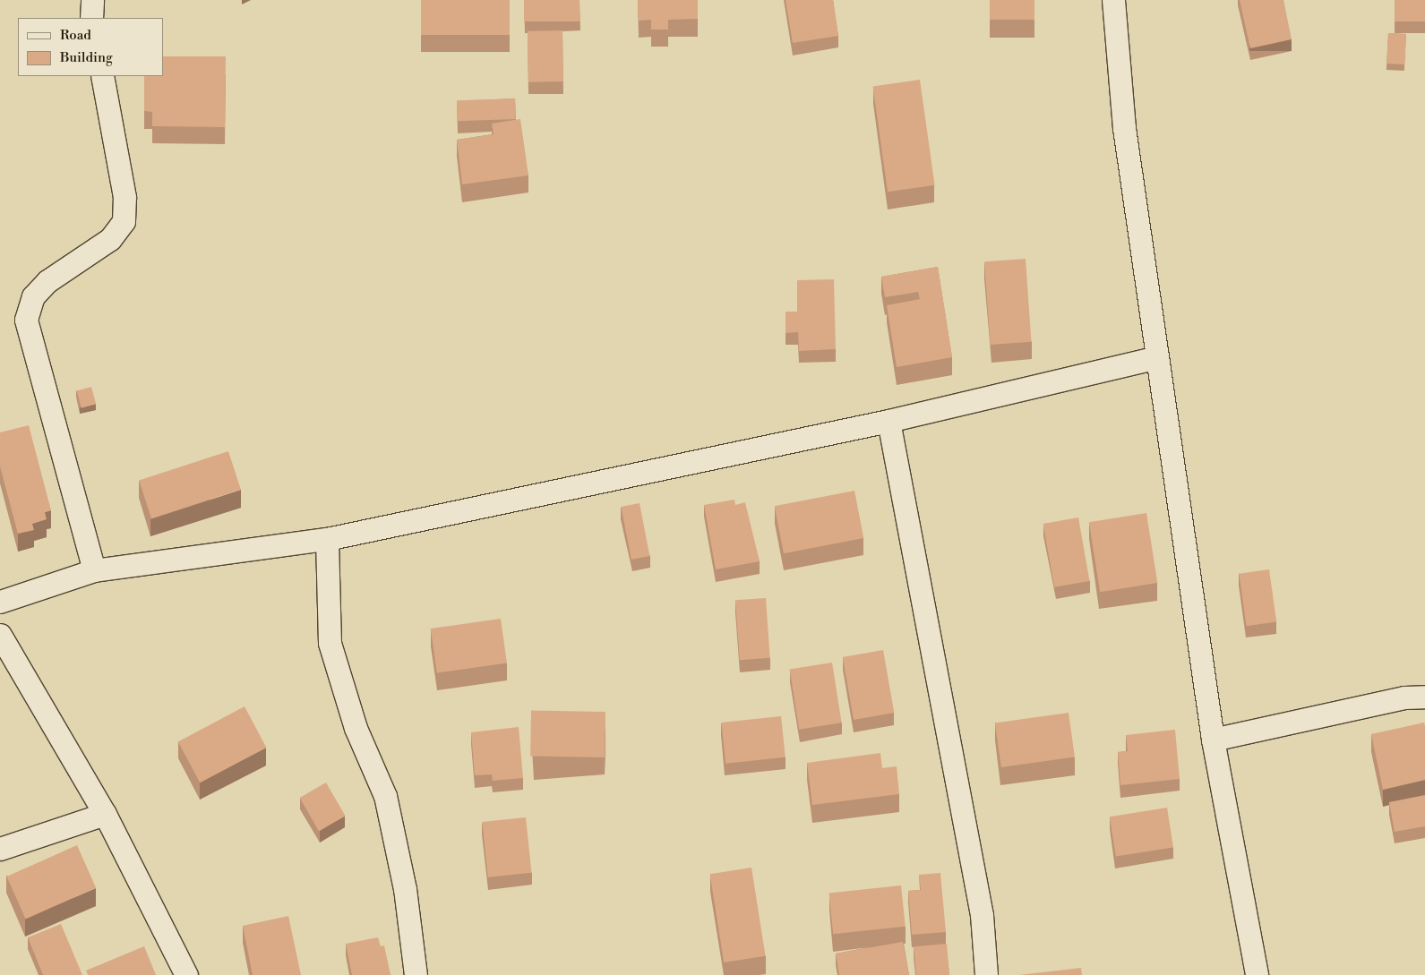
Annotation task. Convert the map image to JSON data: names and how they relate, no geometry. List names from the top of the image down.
{
  "legend": ["Road", "Building"]
}
